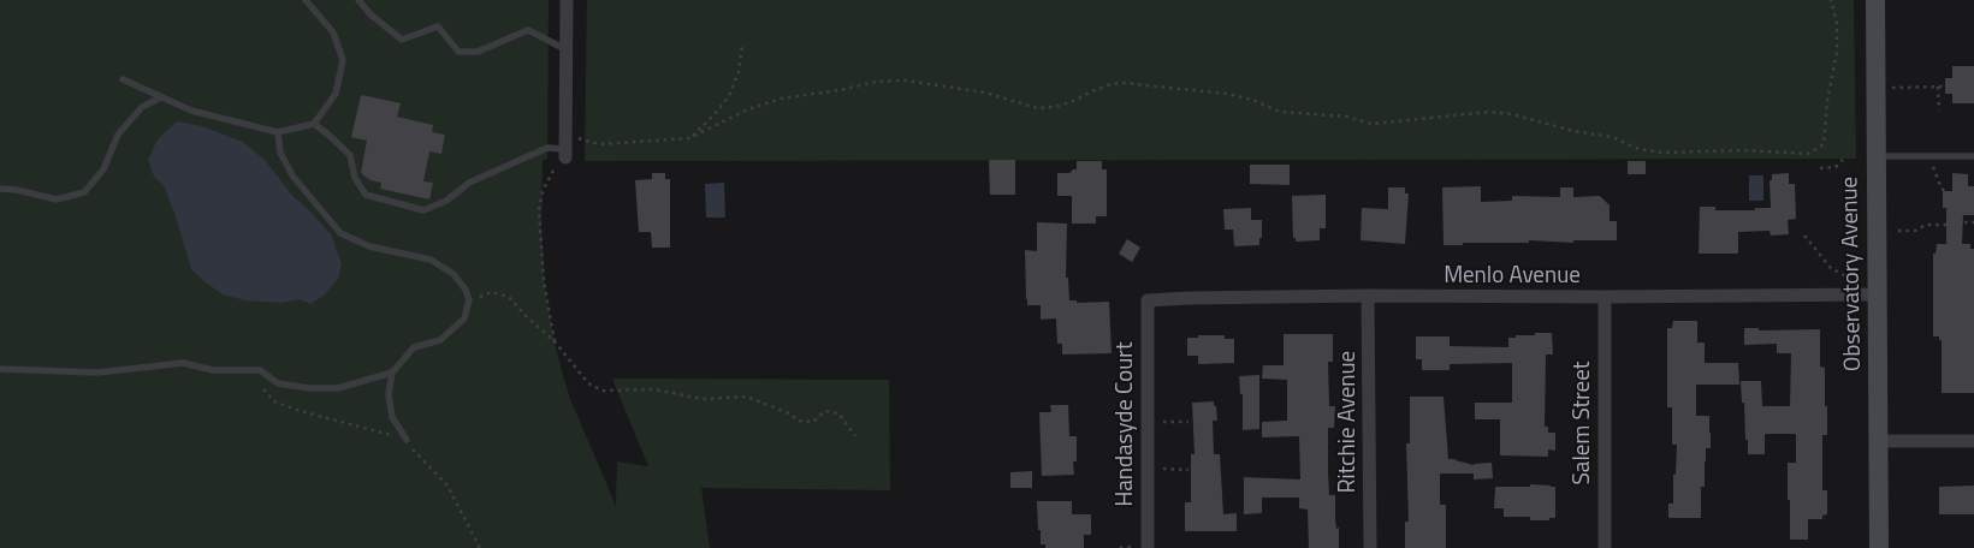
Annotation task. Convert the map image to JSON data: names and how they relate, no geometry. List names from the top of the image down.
{
  "streets": {
    "street": [
      "Observatory Avenue",
      "Menlo Avenue",
      "Ritchie Avenue",
      "Salem Street",
      "Handasyde Court"
    ]
  },
  "crossings": [
    ["Observatory Avenue", "Menlo Avenue"],
    ["Menlo Avenue", "Ritchie Avenue"],
    ["Menlo Avenue", "Salem Street"],
    ["Menlo Avenue", "Handasyde Court"]
  ]
}
